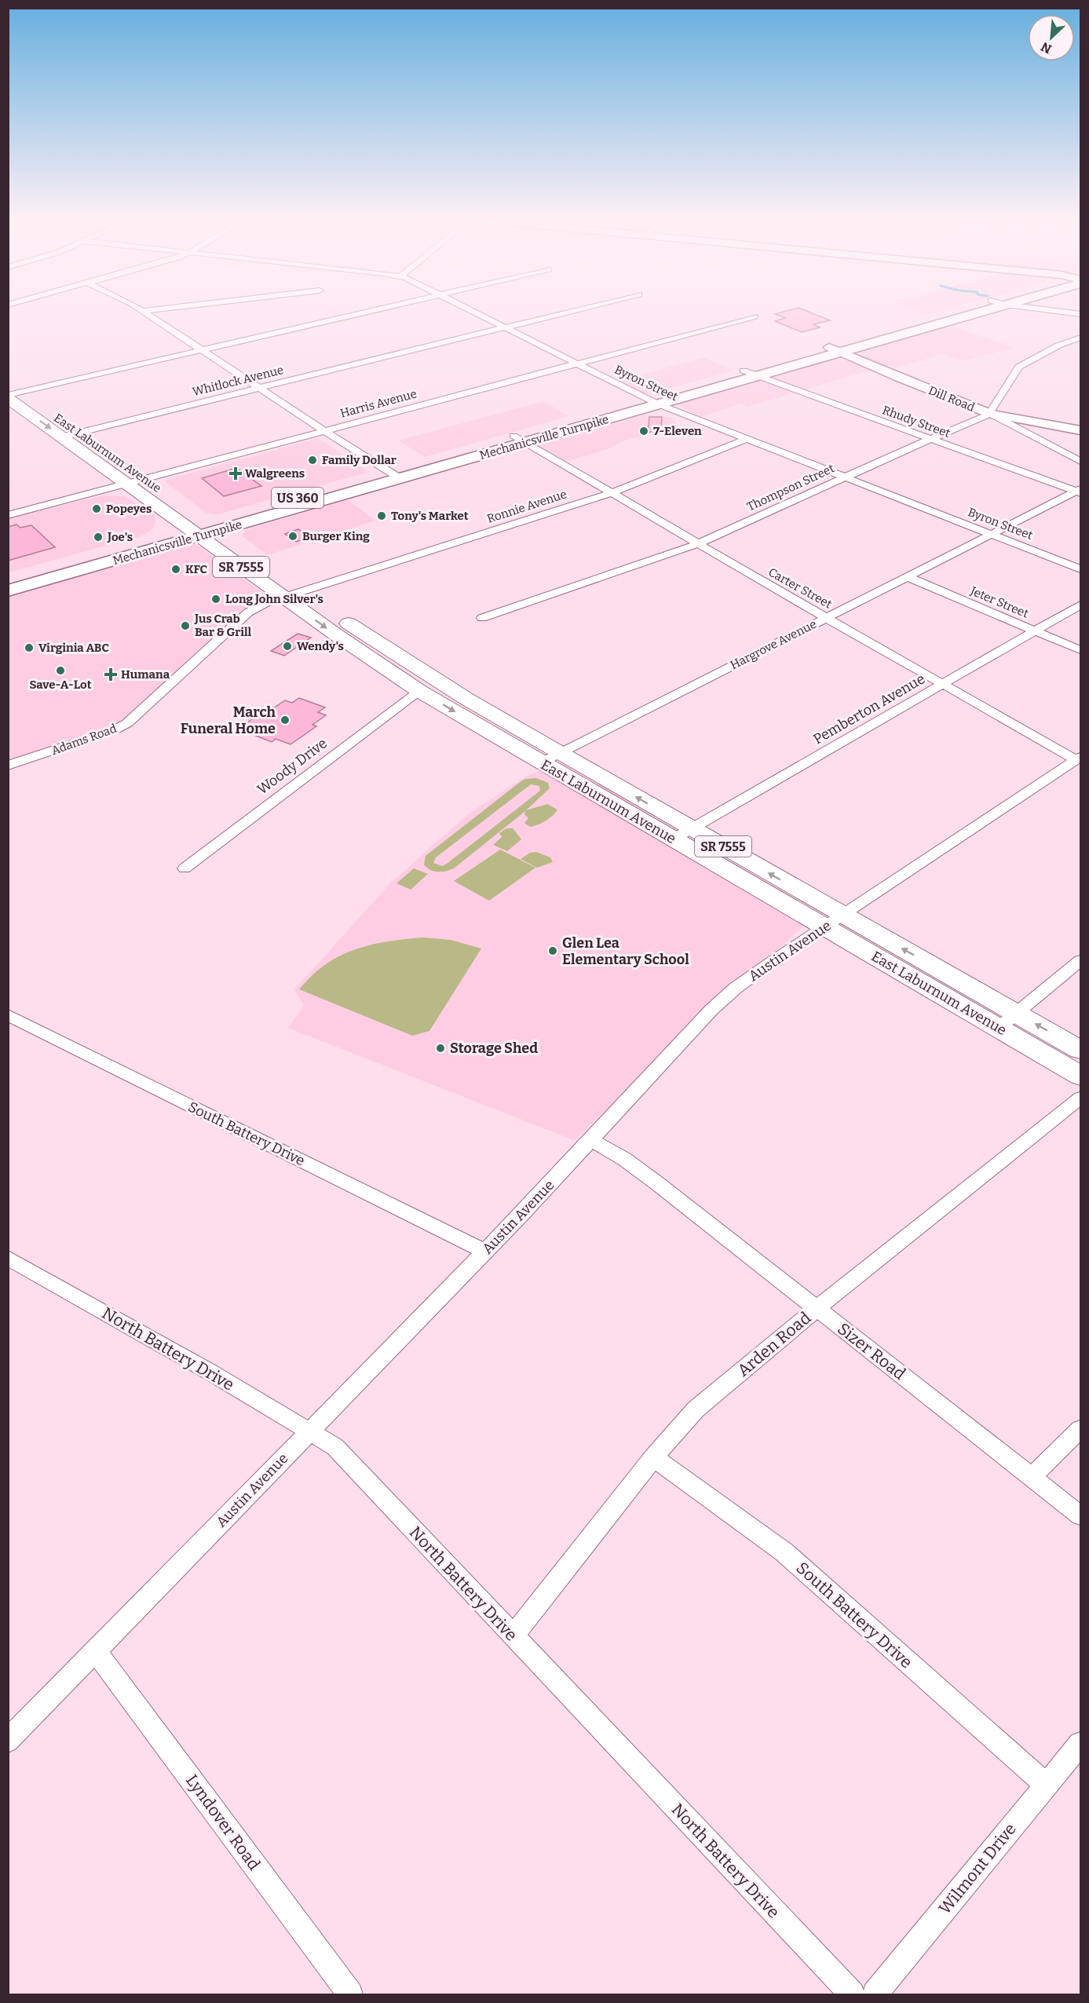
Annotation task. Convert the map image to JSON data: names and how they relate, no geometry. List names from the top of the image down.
{
  "streets": {
    "highway": ["Mechanicsville Turnpike", "US 360"],
    "main road": ["East Laburnum Avenue", "SR 7555"],
    "street": [
      "Whitlock Avenue",
      "Byron Street",
      "Dill Road",
      "Harris Avenue",
      "Rhudy Street",
      "Thompson Street",
      "Ronnie Avenue",
      "Carter Street",
      "Jeter Street",
      "Hargrove Avenue",
      "Pemberton Avenue",
      "Adams Road",
      "Woody Drive",
      "Austin Avenue",
      "South Battery Drive",
      "Arden Road",
      "North Battery Drive",
      "Sizer Road",
      "Lyndover Road",
      "Wilmont Drive"
    ]
  },
  "crossings": [
    ["Whitlock Avenue", "Byron Street"],
    ["Whitlock Avenue", "East Laburnum Avenue"],
    ["Byron Street", "Harris Avenue"],
    ["Byron Street", "Mechanicsville Turnpike"],
    ["Byron Street", "Thompson Street"],
    ["Byron Street", "Ronnie Avenue"],
    ["Byron Street", "Hargrove Avenue"],
    ["Dill Road", "Mechanicsville Turnpike"],
    ["Dill Road", "Thompson Street"],
    ["Harris Avenue", "East Laburnum Avenue"],
    ["Rhudy Street", "Mechanicsville Turnpike"],
    ["Rhudy Street", "Thompson Street"],
    ["Rhudy Street", "Hargrove Avenue"],
    ["Mechanicsville Turnpike", "East Laburnum Avenue"],
    ["Mechanicsville Turnpike", "Carter Street"],
    ["East Laburnum Avenue", "Ronnie Avenue"],
    ["East Laburnum Avenue", "Hargrove Avenue"],
    ["East Laburnum Avenue", "Pemberton Avenue"],
    ["East Laburnum Avenue", "Adams Road"],
    ["East Laburnum Avenue", "Woody Drive"],
    ["East Laburnum Avenue", "Austin Avenue"],
    ["Thompson Street", "Carter Street"],
    ["Ronnie Avenue", "Carter Street"],
    ["Ronnie Avenue", "Adams Road"],
    ["Carter Street", "Hargrove Avenue"],
    ["Carter Street", "Pemberton Avenue"],
    ["Carter Street", "Austin Avenue"],
    ["Jeter Street", "Hargrove Avenue"],
    ["Jeter Street", "Pemberton Avenue"],
    ["Austin Avenue", "South Battery Drive"],
    ["Austin Avenue", "North Battery Drive"],
    ["Austin Avenue", "Sizer Road"],
    ["Austin Avenue", "Lyndover Road"],
    ["South Battery Drive", "Arden Road"],
    ["South Battery Drive", "Wilmont Drive"],
    ["Arden Road", "North Battery Drive"],
    ["Arden Road", "Sizer Road"]
  ],
  "places": {
    "other": [
      "7-Eleven",
      "Family Dollar",
      "Popeyes",
      "Tony's Market",
      "Burger King",
      "Joe's",
      "KFC",
      "Long John Silver's",
      "Jus Crab Bar & Grill",
      "Wendy's",
      "Virginia ABC",
      "Save-A-Lot",
      "March Funeral Home",
      "Glen Lea Elementary School",
      "Storage Shed"
    ],
    "health": ["Walgreens", "Humana"]
  },
  "north": "bottom left"
}
